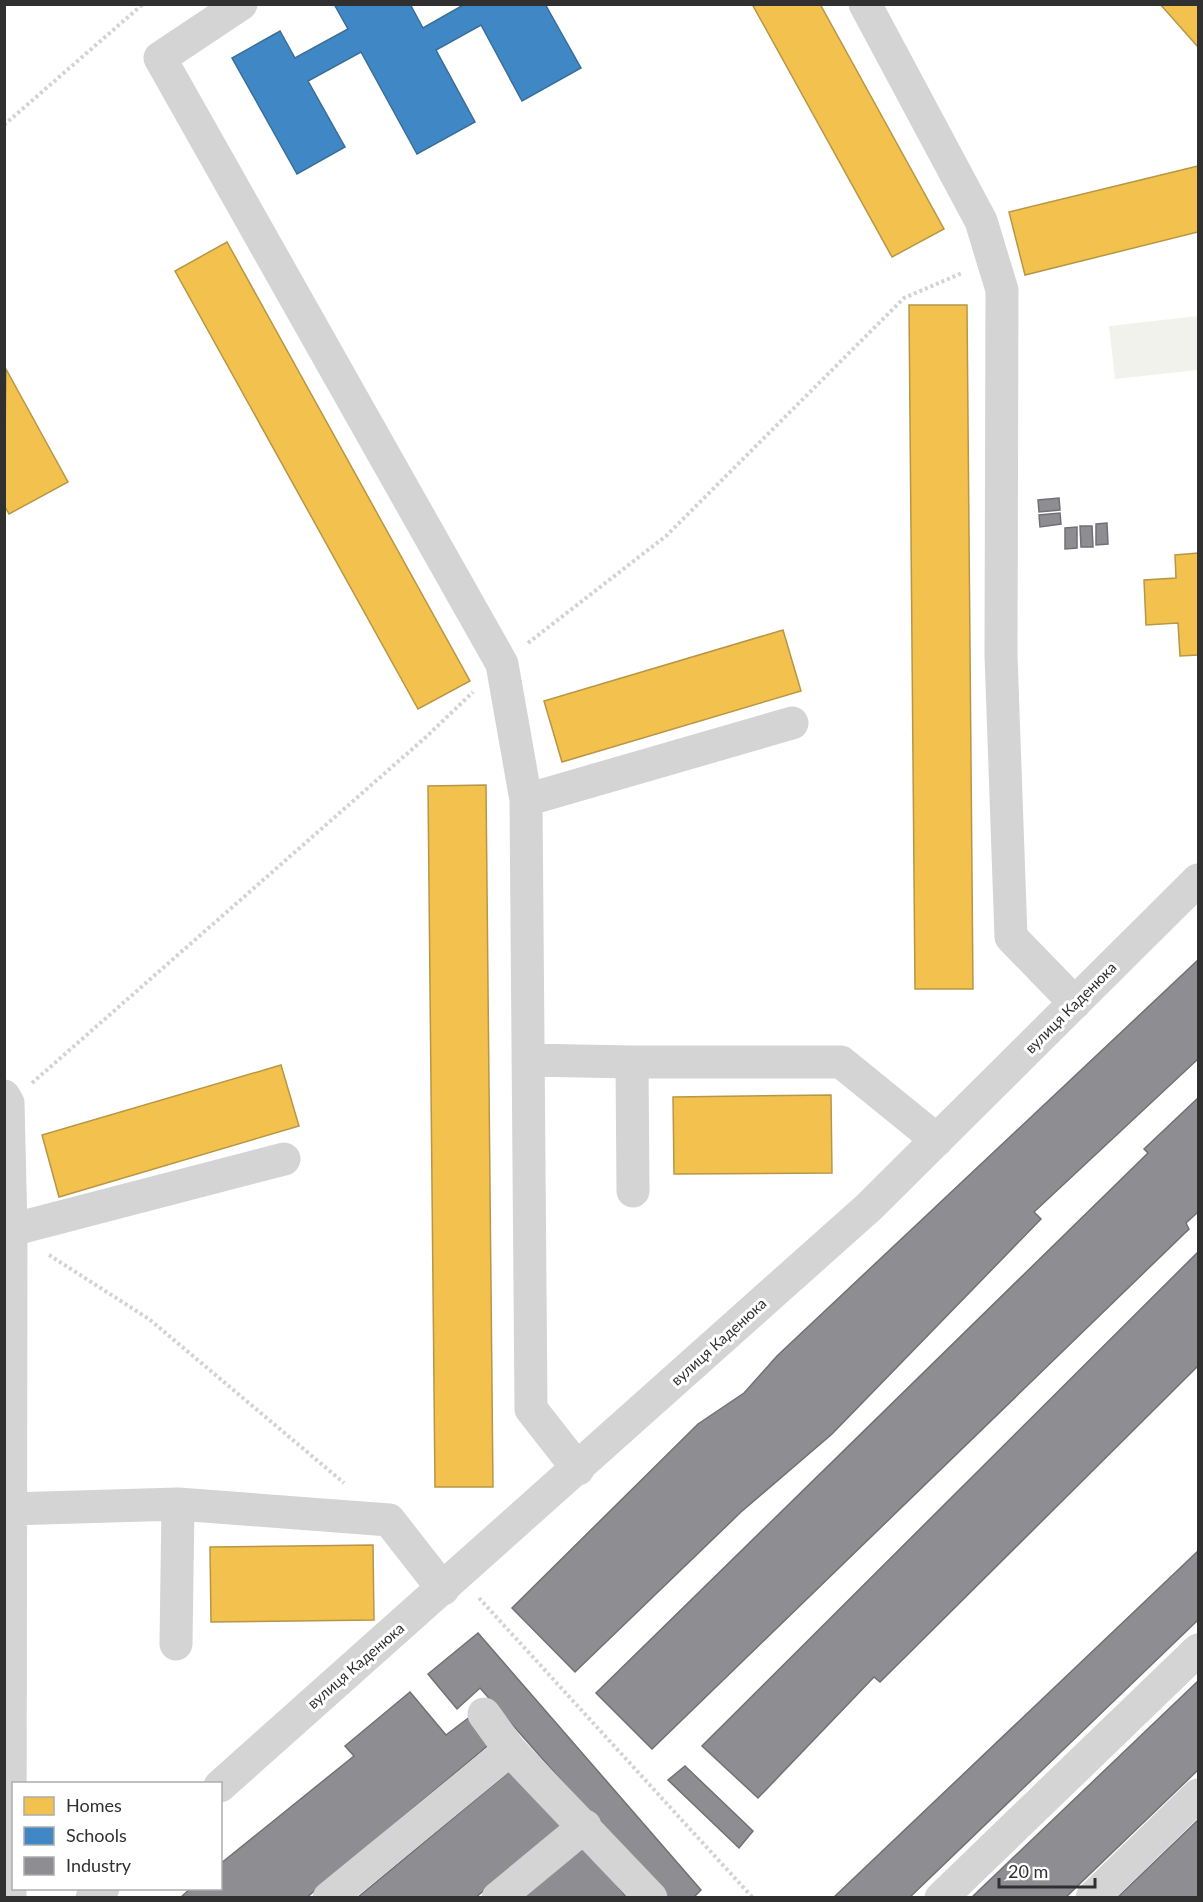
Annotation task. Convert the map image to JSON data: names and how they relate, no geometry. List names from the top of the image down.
{
  "streets": {
    "street": ["вулиця Каденюка"]
  },
  "legend": ["Homes", "Schools", "Industry"],
  "scale_bar": "20 m"
}
